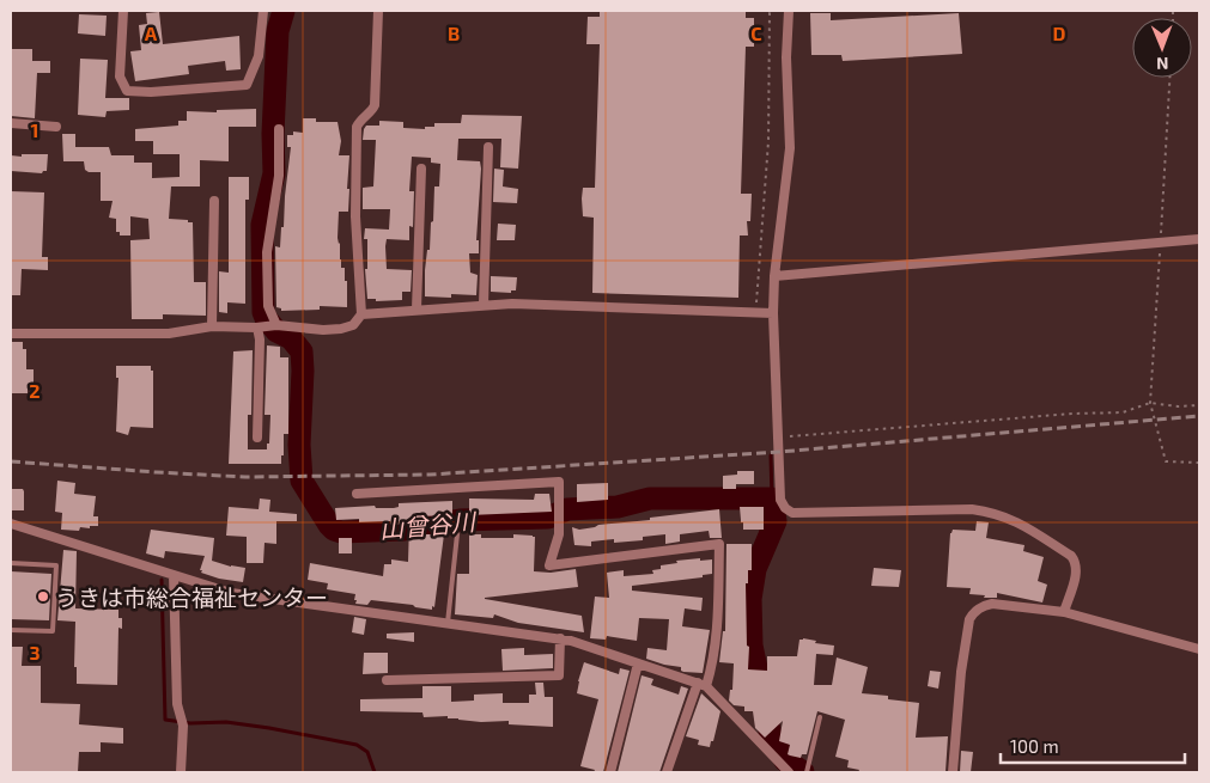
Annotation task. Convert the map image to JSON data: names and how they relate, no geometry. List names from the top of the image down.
{
  "water": ["山曾谷川"],
  "places": ["うきは市総合福祉センター"],
  "scale_bar": "100 m",
  "north": "bottom",
  "grid": {
    "columns": [
      "A",
      "B",
      "C",
      "D"
    ],
    "rows": ["1", "2", "3"]
  }
}
